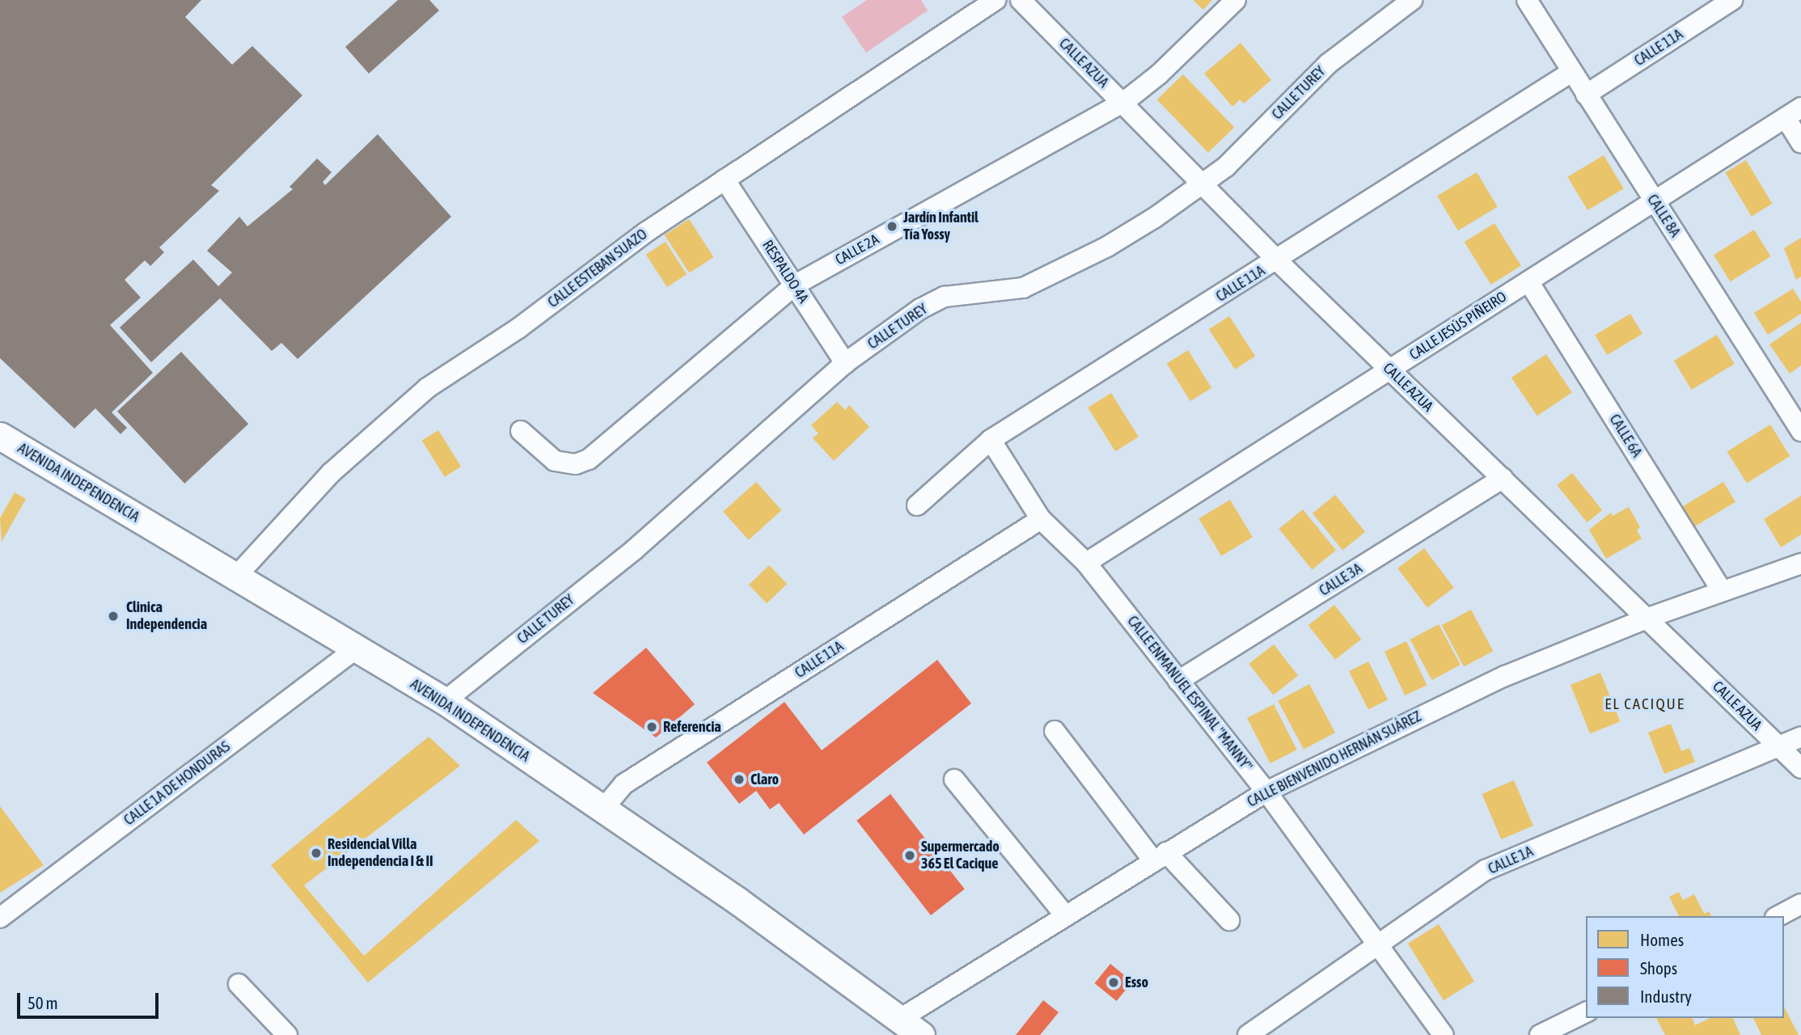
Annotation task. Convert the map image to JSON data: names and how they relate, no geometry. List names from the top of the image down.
{
  "streets": {
    "main road": ["AVENIDA INDEPENDENCIA"],
    "street": [
      "CALLE 11A",
      "CALLE AZUA",
      "CALLE TUREY",
      "CALLE 8A",
      "CALLE 2A",
      "CALLE ESTEBAN SUAZO",
      "RESPALDO 4A",
      "CALLE JESÚS PIÑEIRO",
      "CALLE 6A",
      "CALLE 3A",
      "CALLE ENMANUEL ESPINAL \"MANNY\"",
      "CALLE BIENVENIDO HERNÁN SUÁREZ",
      "CALLE 1A DE HONDURAS",
      "CALLE 1A"
    ]
  },
  "crossings": [
    ["CALLE 11A", "CALLE AZUA"],
    ["CALLE 11A", "CALLE 8A"],
    ["CALLE 11A", "AVENIDA INDEPENDENCIA"],
    ["CALLE 11A", "CALLE ENMANUEL ESPINAL \"MANNY\""],
    ["CALLE AZUA", "CALLE TUREY"],
    ["CALLE AZUA", "CALLE 2A"],
    ["CALLE AZUA", "CALLE JESÚS PIÑEIRO"],
    ["CALLE AZUA", "CALLE 3A"],
    ["CALLE AZUA", "CALLE BIENVENIDO HERNÁN SUÁREZ"],
    ["CALLE AZUA", "CALLE 1A"],
    ["CALLE TUREY", "RESPALDO 4A"],
    ["CALLE TUREY", "AVENIDA INDEPENDENCIA"],
    ["CALLE 8A", "CALLE JESÚS PIÑEIRO"],
    ["CALLE 2A", "RESPALDO 4A"],
    ["CALLE ESTEBAN SUAZO", "RESPALDO 4A"],
    ["CALLE ESTEBAN SUAZO", "AVENIDA INDEPENDENCIA"],
    ["CALLE JESÚS PIÑEIRO", "CALLE 6A"],
    ["CALLE JESÚS PIÑEIRO", "CALLE ENMANUEL ESPINAL \"MANNY\""],
    ["CALLE 6A", "CALLE BIENVENIDO HERNÁN SUÁREZ"],
    ["AVENIDA INDEPENDENCIA", "CALLE BIENVENIDO HERNÁN SUÁREZ"],
    ["AVENIDA INDEPENDENCIA", "CALLE 1A DE HONDURAS"],
    ["CALLE 3A", "CALLE ENMANUEL ESPINAL \"MANNY\""],
    ["CALLE ENMANUEL ESPINAL \"MANNY\"", "CALLE BIENVENIDO HERNÁN SUÁREZ"],
    ["CALLE ENMANUEL ESPINAL \"MANNY\"", "CALLE 1A"]
  ],
  "districts": ["EL CACIQUE"],
  "places": [
    "Jardín Infantil Tía Yossy",
    "Clinica Independencia",
    "Referencia",
    "Claro",
    "Residencial Villa Independencia I & II",
    "Supermercado 365 El Cacique",
    "Esso"
  ],
  "legend": ["Homes", "Shops", "Industry"],
  "scale_bar": "50 m"
}
